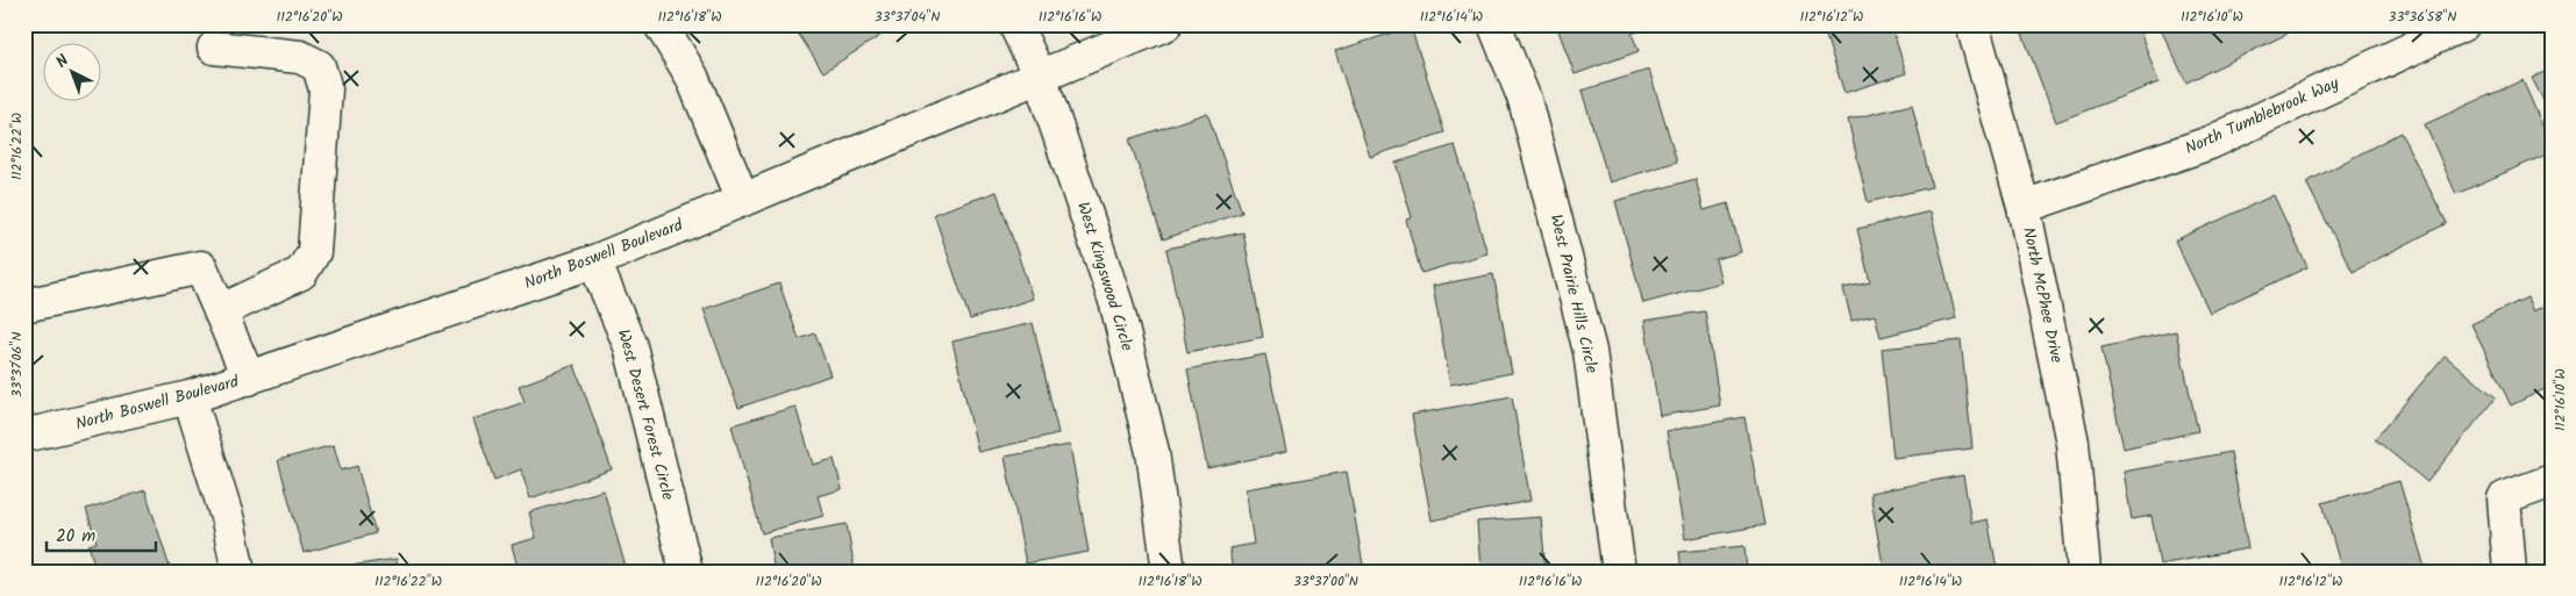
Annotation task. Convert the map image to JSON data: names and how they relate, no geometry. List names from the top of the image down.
{
  "streets": {
    "street": [
      "North Tumblebrook Way",
      "North Boswell Boulevard",
      "West Kingswood Circle",
      "West Prairie Hills Circle",
      "North McPhee Drive",
      "West Desert Forest Circle"
    ]
  },
  "crossings": [
    ["North Tumblebrook Way", "North McPhee Drive"],
    ["North Boswell Boulevard", "West Kingswood Circle"],
    ["North Boswell Boulevard", "West Desert Forest Circle"]
  ],
  "scale_bar": "20 m",
  "north": "top left",
  "coordinates": [
    "112°16'20\"W",
    "112°16'18\"W",
    "33°37'04\"N",
    "112°16'16\"W",
    "112°16'14\"W",
    "112°16'12\"W",
    "112°16'10\"W",
    "33°36'58\"N",
    "112°16'22\"W",
    "33°37'06\"N",
    "33°37'00\"N"
  ]
}
